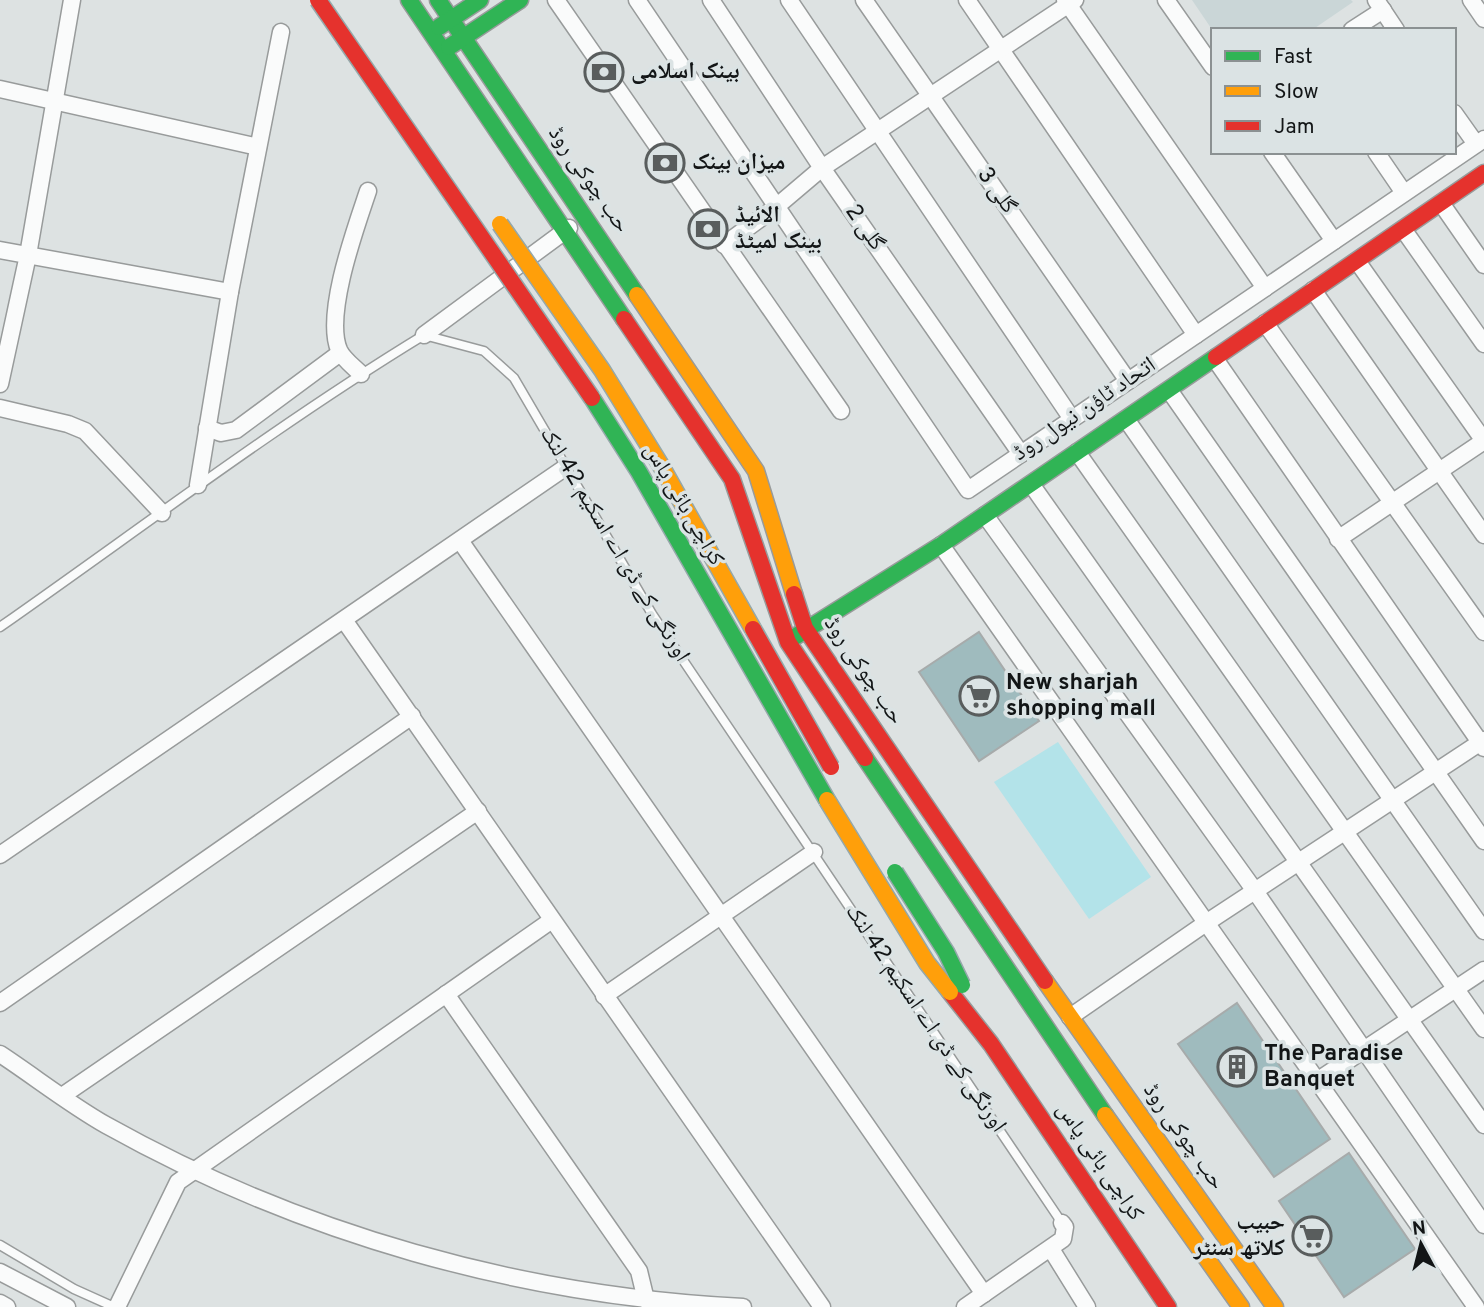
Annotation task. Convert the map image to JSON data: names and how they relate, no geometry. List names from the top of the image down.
{
  "streets": {
    "main road": ["حب چوکی روڈ", "کراچی بائی پاس"],
    "street": ["گلی 3", "گلی 2", "اتحاد ٹاؤن نیول روڈ"],
    "lane": ["اورنگی کے ڈی اے اسکیم 42 لنک"]
  },
  "crossings": [
    ["گلی 3", "اتحاد ٹاؤن نیول روڈ"],
    ["گلی 2", "اتحاد ٹاؤن نیول روڈ"]
  ],
  "places": {
    "bank": ["بینک اسلامی", "میزان بینک", "الائیڈ بینک لمیٹڈ"],
    "supermarket": ["New sharjah shopping mall", "حبیب کلاتھ سنٹر"],
    "building": ["The Paradise Banquet"]
  },
  "legend": ["Fast", "Slow", "Jam"],
  "north": "top"
}
